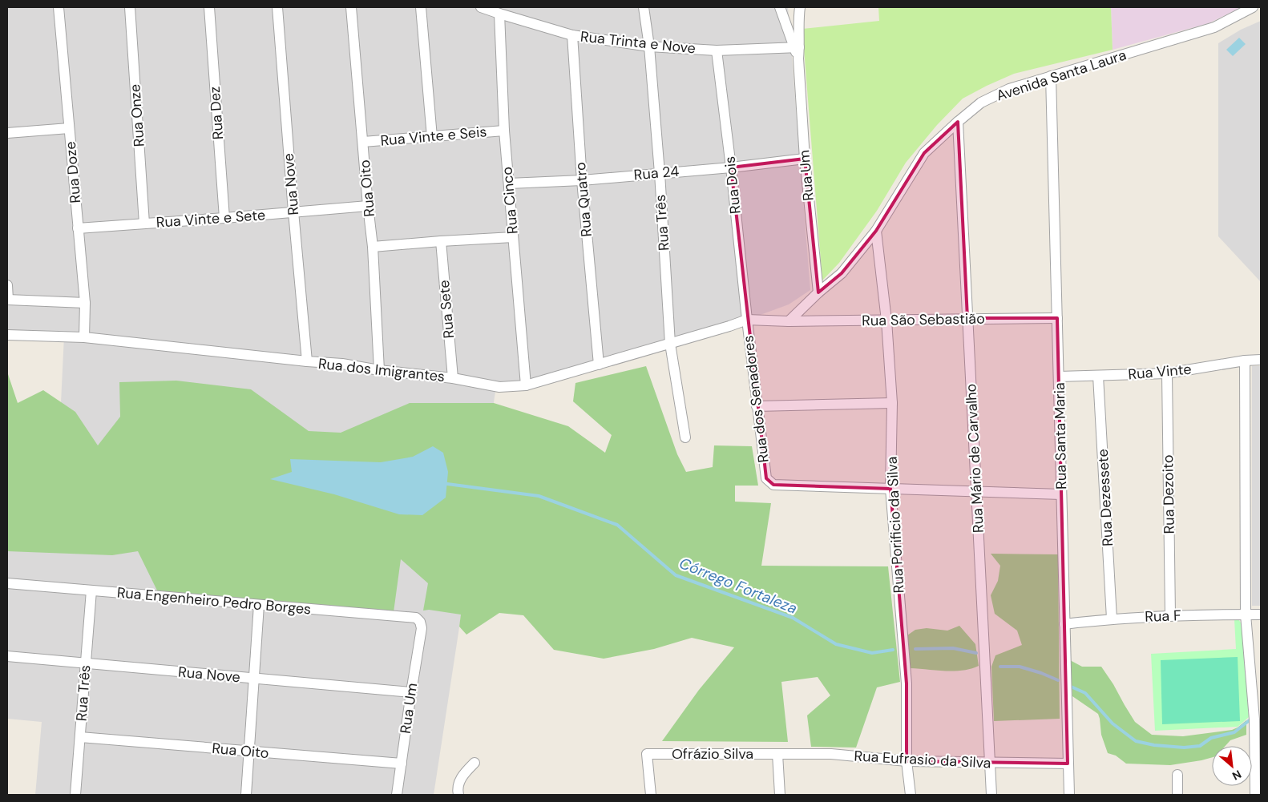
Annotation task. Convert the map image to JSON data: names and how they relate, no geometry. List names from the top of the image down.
{
  "streets": {
    "street": [
      "Rua Trinta e Nove",
      "Avenida Santa Laura",
      "Rua Dez",
      "Rua Onze",
      "Rua Vinte e Seis",
      "Rua Doze",
      "Rua 24",
      "Rua Um",
      "Rua Nove",
      "Rua Dois",
      "Rua Oito",
      "Rua Quatro",
      "Rua Cinco",
      "Rua Vinte e Sete",
      "Rua Três",
      "Rua Sete",
      "Rua São Sebastião",
      "Rua dos Imigrantes",
      "Rua Vinte",
      "Rua dos Senadores",
      "Rua Santa Maria",
      "Rua Mário de Carvalho",
      "Rua Dezoito",
      "Rua Dezessete",
      "Rua Porificio da Silva",
      "Rua Engenheiro Pedro Borges",
      "Rua F",
      "Ofrázio Silva",
      "Rua Eufrasio da Silva"
    ]
  },
  "crossings": [
    ["Rua Trinta e Nove", "Rua Um"],
    ["Rua Trinta e Nove", "Rua Dois"],
    ["Rua Trinta e Nove", "Rua Quatro"],
    ["Rua Trinta e Nove", "Rua Cinco"],
    ["Rua Trinta e Nove", "Rua Três"],
    ["Avenida Santa Laura", "Rua Um"],
    ["Avenida Santa Laura", "Rua São Sebastião"],
    ["Avenida Santa Laura", "Rua Santa Maria"],
    ["Avenida Santa Laura", "Rua Mário de Carvalho"],
    ["Avenida Santa Laura", "Rua Porificio da Silva"],
    ["Rua Dez", "Rua Vinte e Sete"],
    ["Rua Onze", "Rua Vinte e Sete"],
    ["Rua Vinte e Seis", "Rua Oito"],
    ["Rua Vinte e Seis", "Rua Cinco"],
    ["Rua Doze", "Rua Vinte e Sete"],
    ["Rua Doze", "Rua dos Imigrantes"],
    ["Rua 24", "Rua Um"],
    ["Rua 24", "Rua Dois"],
    ["Rua 24", "Rua Quatro"],
    ["Rua 24", "Rua Cinco"],
    ["Rua 24", "Rua Três"],
    ["Rua Um", "Rua Nove"],
    ["Rua Um", "Rua Oito"],
    ["Rua Um", "Rua Engenheiro Pedro Borges"],
    ["Rua Nove", "Rua Vinte e Sete"],
    ["Rua Nove", "Rua Três"],
    ["Rua Nove", "Rua dos Imigrantes"],
    ["Rua Dois", "Rua dos Imigrantes"],
    ["Rua Dois", "Rua dos Senadores"],
    ["Rua Oito", "Rua Vinte e Sete"],
    ["Rua Oito", "Rua Três"],
    ["Rua Oito", "Rua dos Imigrantes"],
    ["Rua Quatro", "Rua dos Imigrantes"],
    ["Rua Cinco", "Rua dos Imigrantes"],
    ["Rua Três", "Rua dos Imigrantes"],
    ["Rua Três", "Rua Engenheiro Pedro Borges"],
    ["Rua Sete", "Rua dos Imigrantes"],
    ["Rua São Sebastião", "Rua Santa Maria"],
    ["Rua São Sebastião", "Rua Mário de Carvalho"],
    ["Rua São Sebastião", "Rua Porificio da Silva"],
    ["Rua dos Imigrantes", "Rua dos Senadores"],
    ["Rua Vinte", "Rua Santa Maria"],
    ["Rua Vinte", "Rua Dezoito"],
    ["Rua Vinte", "Rua Dezessete"],
    ["Rua dos Senadores", "Rua Porificio da Silva"],
    ["Rua Santa Maria", "Rua F"],
    ["Rua Santa Maria", "Rua Eufrasio da Silva"],
    ["Rua Mário de Carvalho", "Rua Eufrasio da Silva"],
    ["Rua Dezoito", "Rua F"],
    ["Rua Dezessete", "Rua F"],
    ["Rua Porificio da Silva", "Rua Eufrasio da Silva"],
    ["Ofrázio Silva", "Rua Eufrasio da Silva"]
  ],
  "water": ["Córrego Fortaleza"],
  "north": "bottom right"
}
